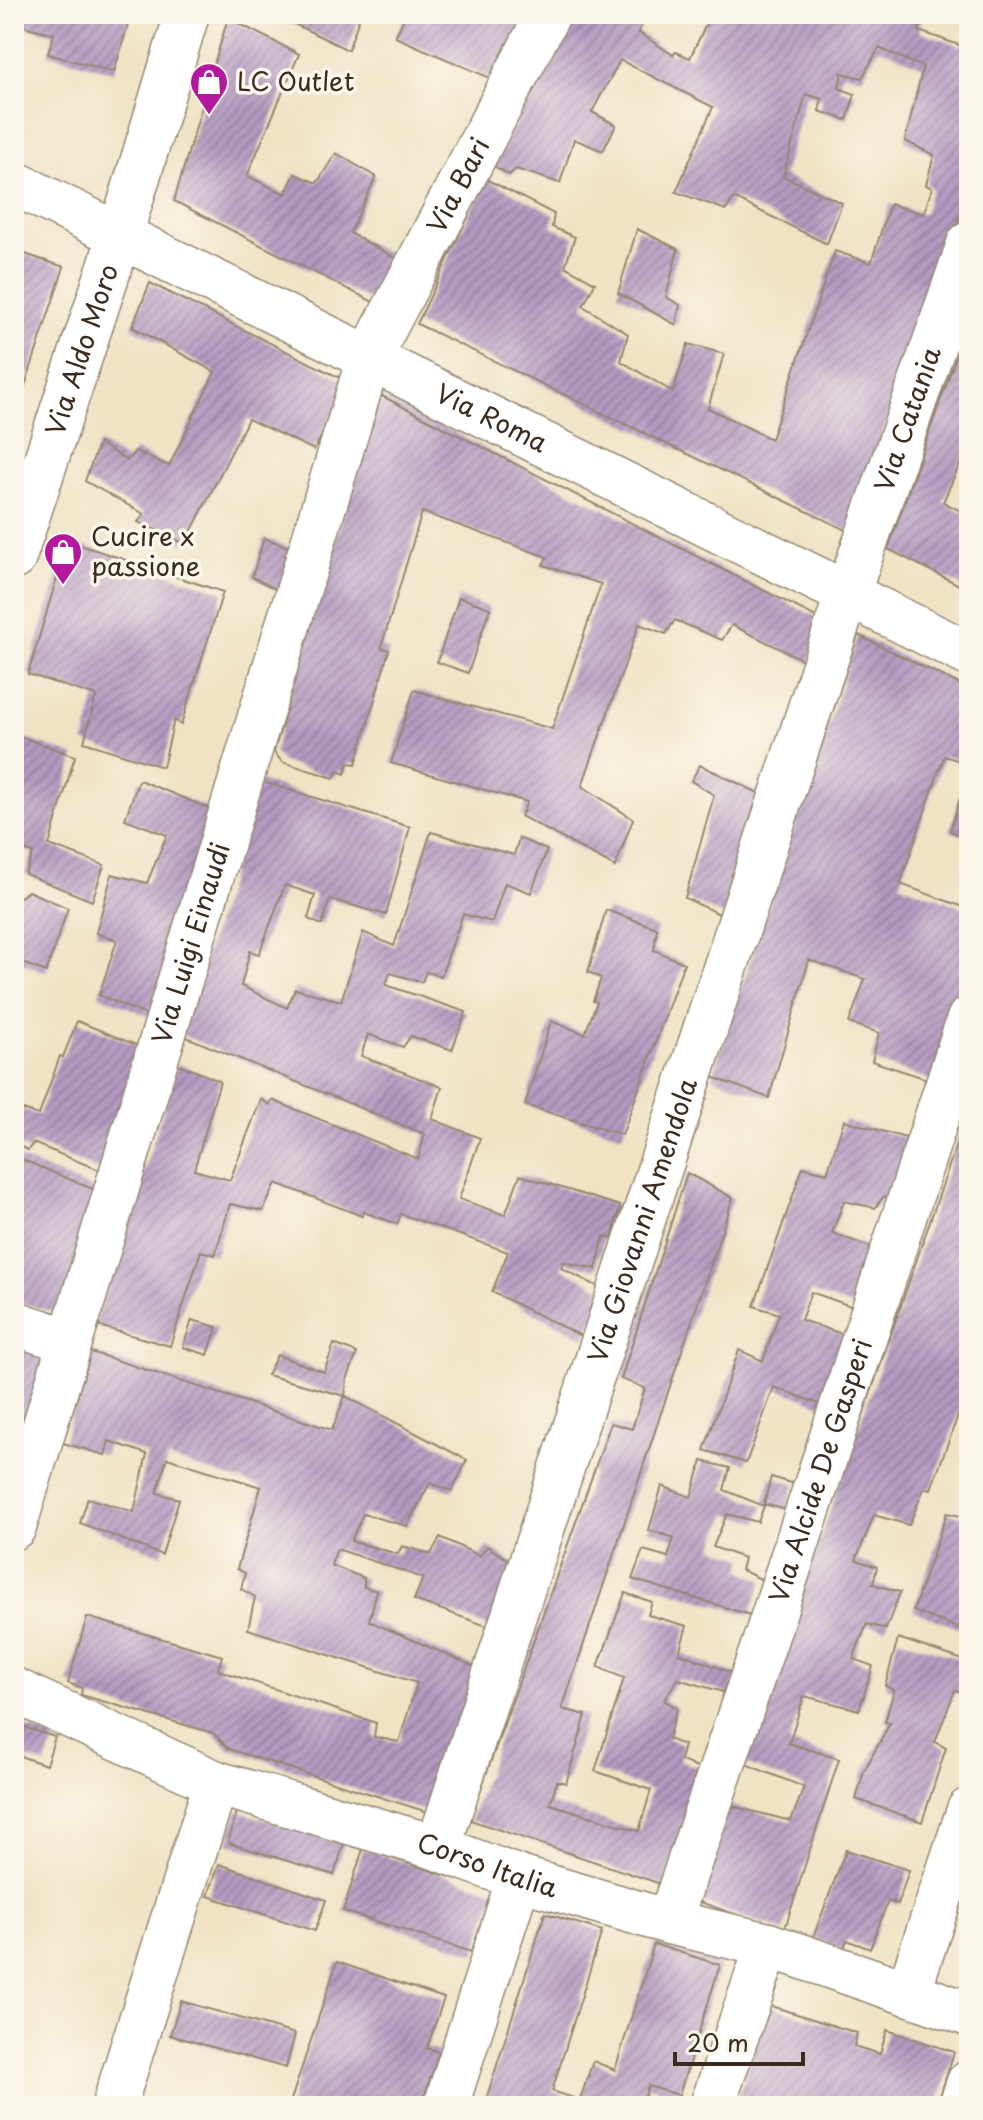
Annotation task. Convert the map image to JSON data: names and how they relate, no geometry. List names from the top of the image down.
{
  "streets": {
    "street": [
      "Via Bari",
      "Via Aldo Moro",
      "Via Roma",
      "Via Catania",
      "Via Luigi Einaudi",
      "Via Giovanni Amendola",
      "Via Alcide De Gasperi",
      "Corso Italia"
    ]
  },
  "crossings": [
    ["Via Bari", "Via Roma"],
    ["Via Bari", "Via Luigi Einaudi"],
    ["Via Aldo Moro", "Via Roma"],
    ["Via Roma", "Via Catania"],
    ["Via Roma", "Via Luigi Einaudi"],
    ["Via Roma", "Via Giovanni Amendola"],
    ["Via Catania", "Via Giovanni Amendola"],
    ["Via Giovanni Amendola", "Corso Italia"],
    ["Via Alcide De Gasperi", "Corso Italia"]
  ],
  "places": {
    "shop": ["LC Outlet", "Cucire x passione"]
  },
  "scale_bar": "20 m"
}
